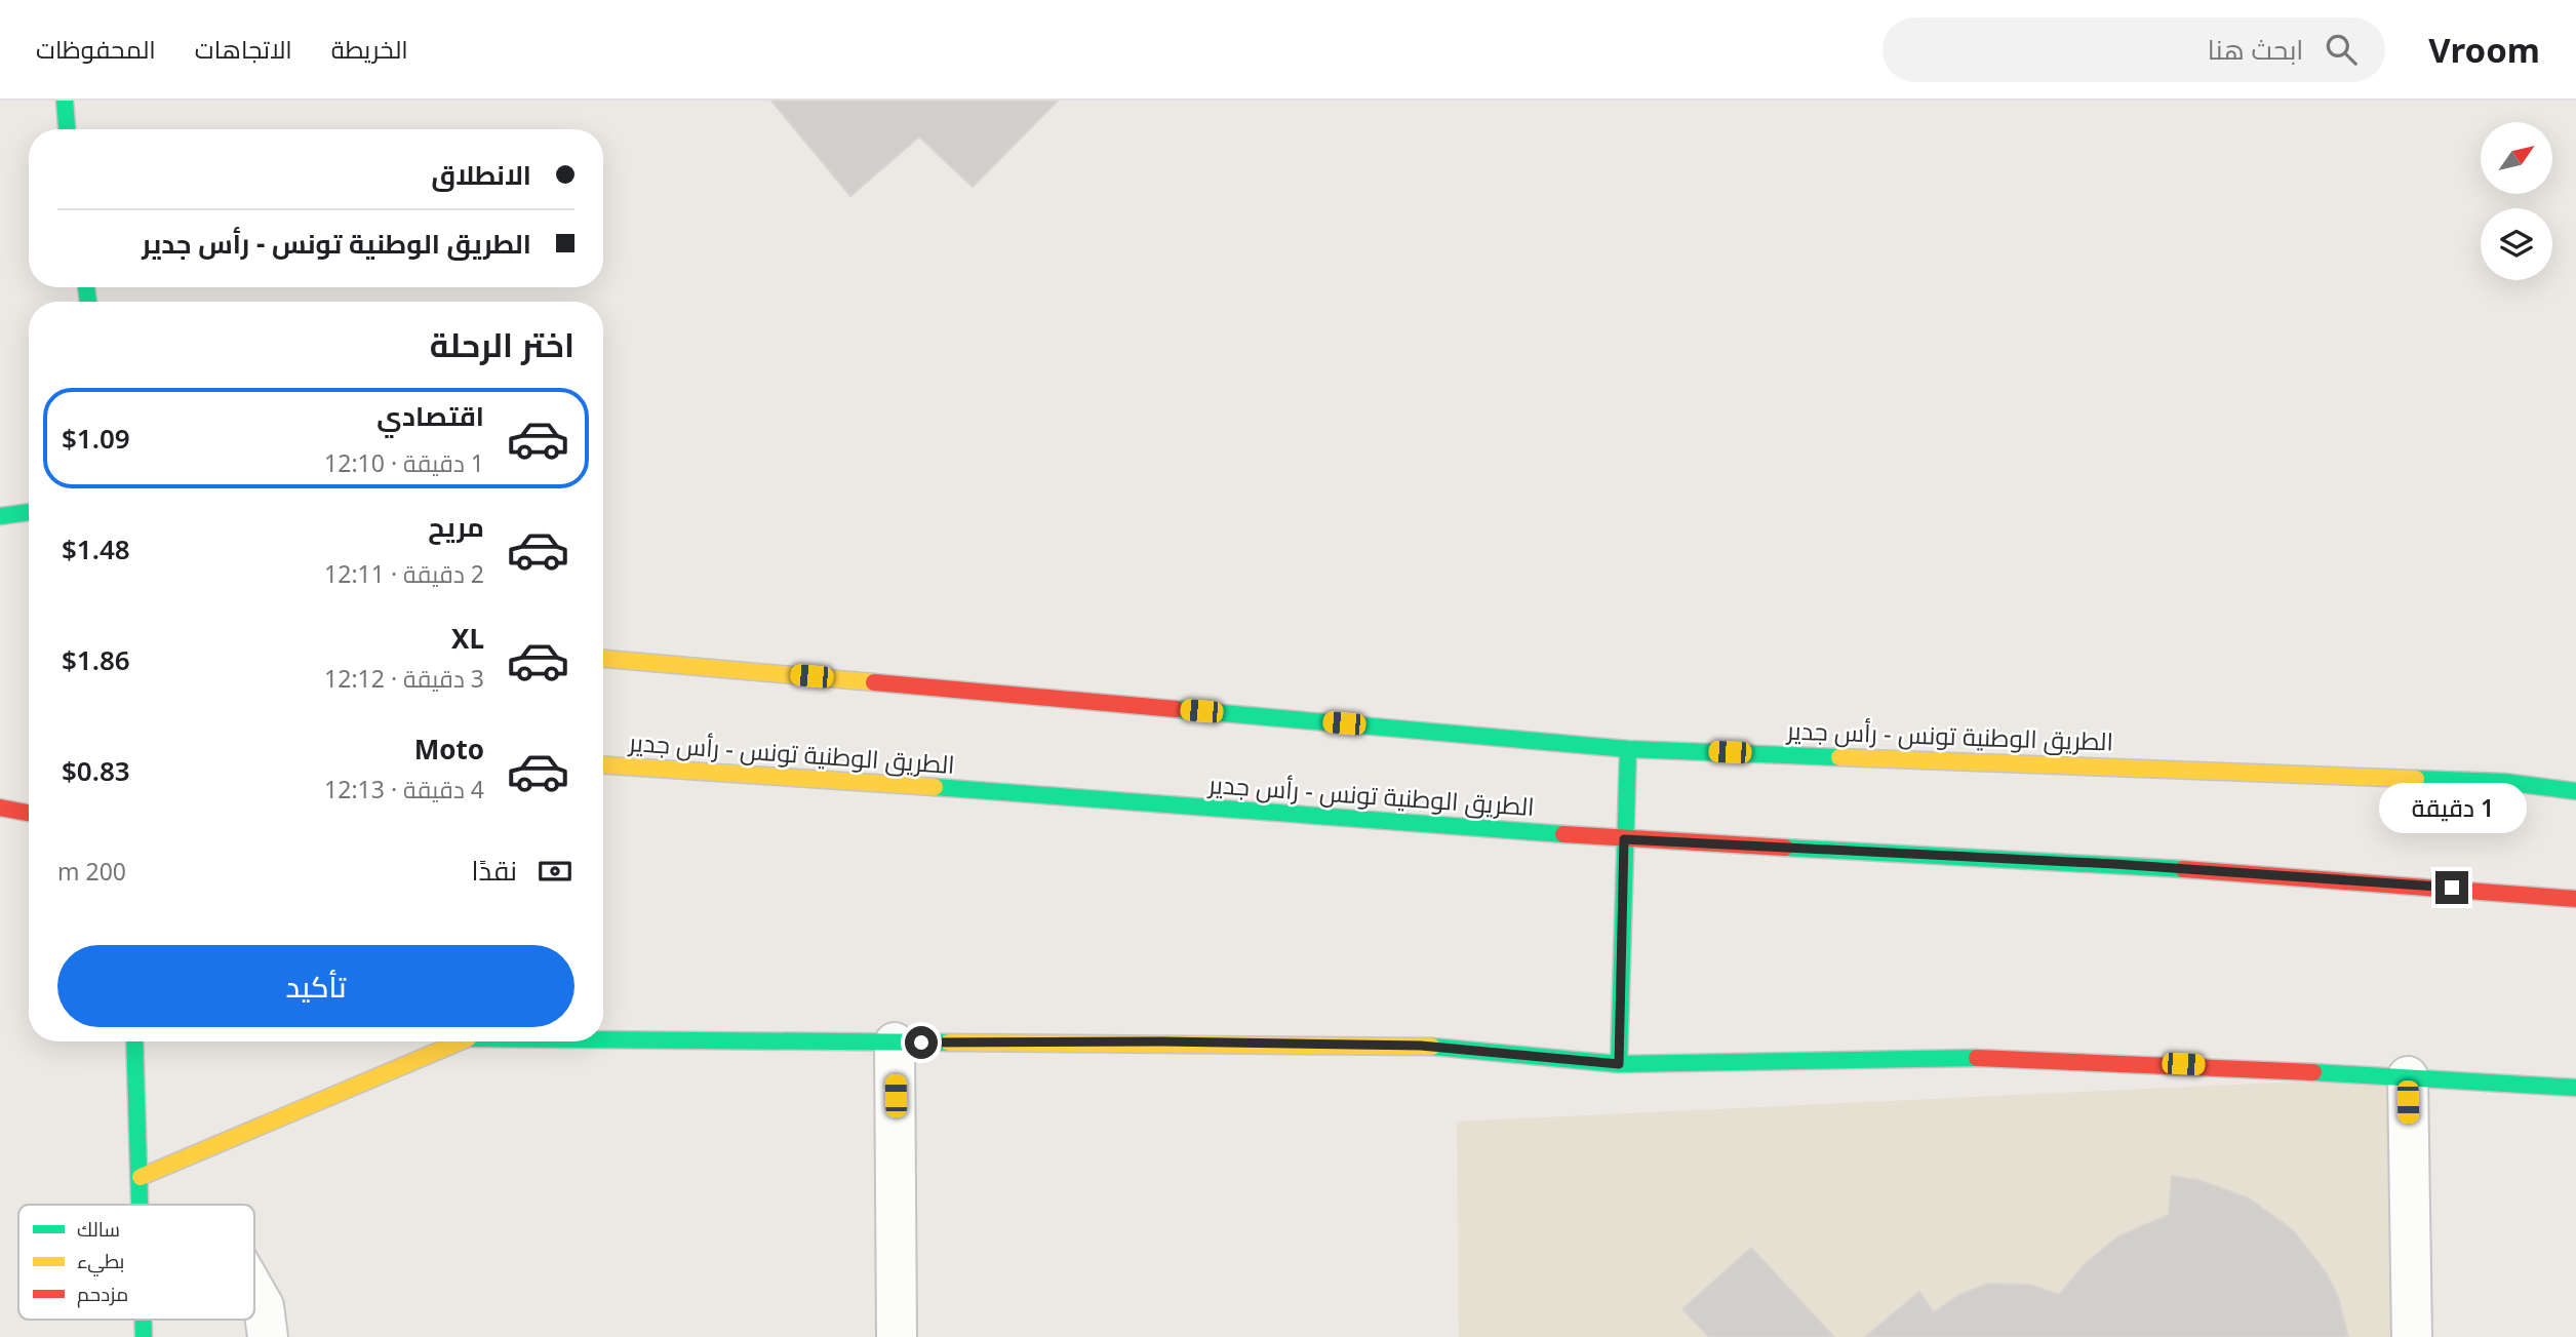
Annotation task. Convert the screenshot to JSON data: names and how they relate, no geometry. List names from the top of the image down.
{
  "streets": {
    "main road": ["الطريق الوطنية تونس - رأس جدير"]
  },
  "legend": ["سالك", "بطيء", "مزدحم"],
  "north": "top right",
  "page": {
    "header": "Vroom",
    "search": "ابحث هنا",
    "nav": ["الخريطة", "الاتجاهات", "المحفوظات"],
    "banner": ["الانطلاق", "الطريق الوطنية تونس - رأس جدير"],
    "heading": "اختر الرحلة",
    "list": [
      {
        "name": "اقتصادي",
        "note": "1 دقيقة · 12:10",
        "value": "$1.09"
      },
      {
        "name": "مريح",
        "note": "2 دقيقة · 12:11",
        "value": "$1.48"
      },
      {
        "name": "XL",
        "note": "3 دقيقة · 12:12",
        "value": "$1.86"
      },
      {
        "name": "Moto",
        "note": "4 دقيقة · 12:13",
        "value": "$0.83"
      }
    ],
    "bubble": "1 دقيقة",
    "pay": ["نقدًا", "200 m"],
    "buttons": "تأكيد"
  }
}
